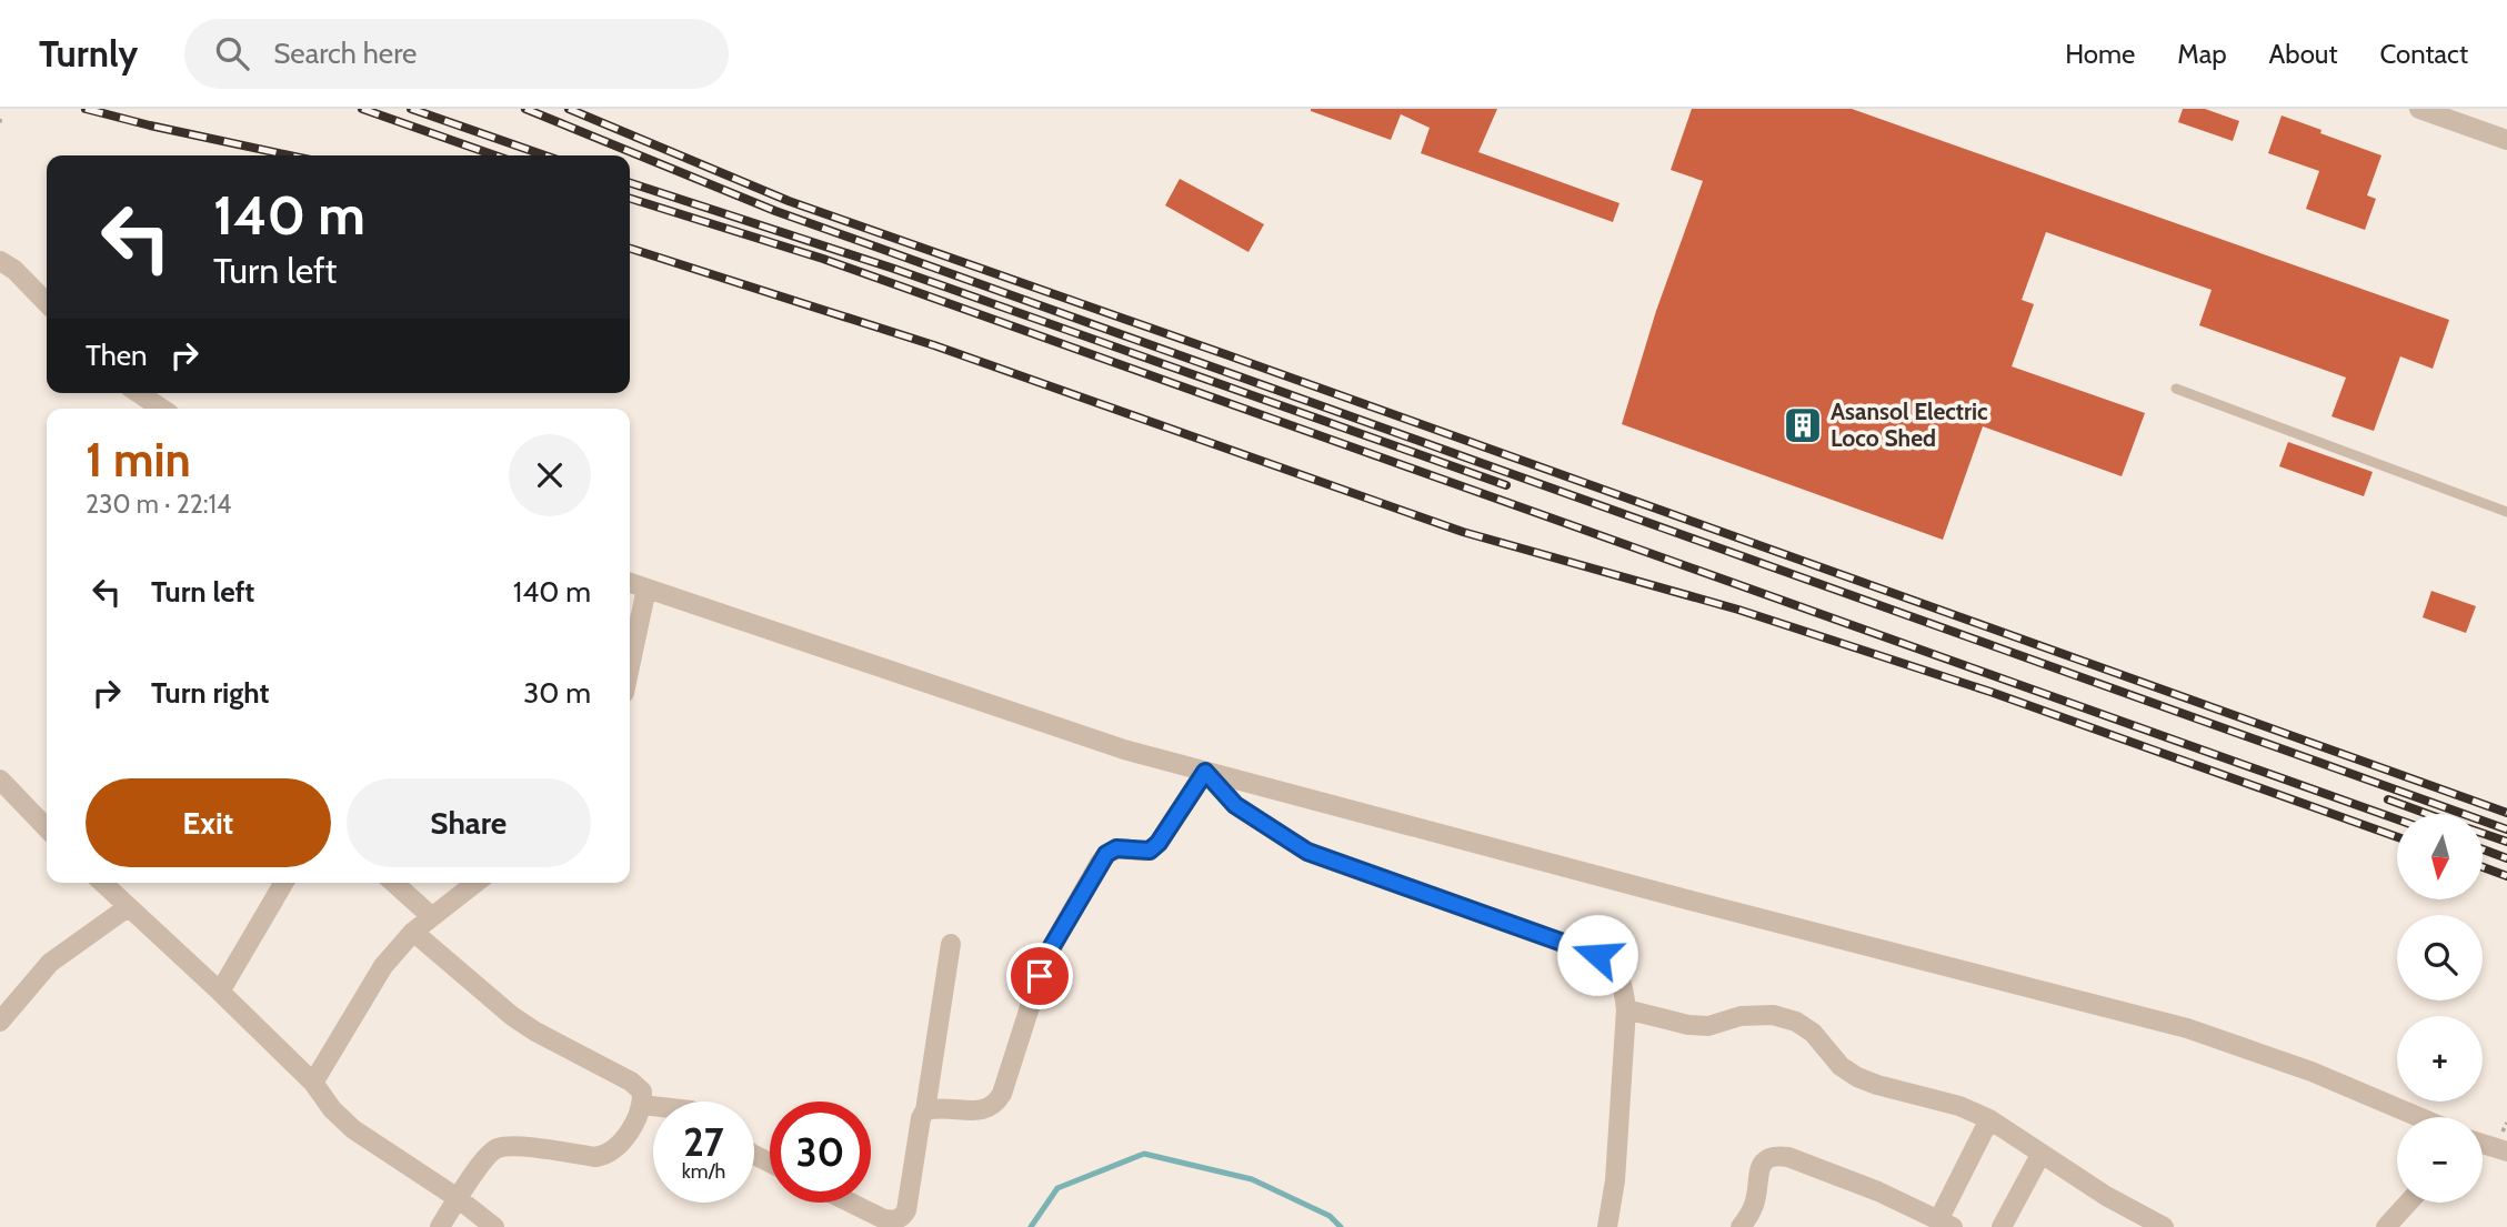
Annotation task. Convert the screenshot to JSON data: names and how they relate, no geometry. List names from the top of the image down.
{
  "places": {
    "building": ["Asansol Electric Loco Shed"]
  },
  "north": "bottom",
  "page": {
    "header": "Turnly",
    "search": "Search here",
    "nav": [
      "Home",
      "Map",
      "About",
      "Contact"
    ],
    "turn": ["140 m", "Turn left"],
    "then": "Then",
    "heading": ["1 min", "230 m · 22:14"],
    "list": [
      {
        "name": "Turn left",
        "value": "140 m"
      },
      {
        "name": "Turn right",
        "value": "30 m"
      }
    ],
    "buttons": ["Exit", "Share"],
    "map_buttons": ["+", "−"],
    "speed": "27 km/h",
    "limit": "30"
  }
}
